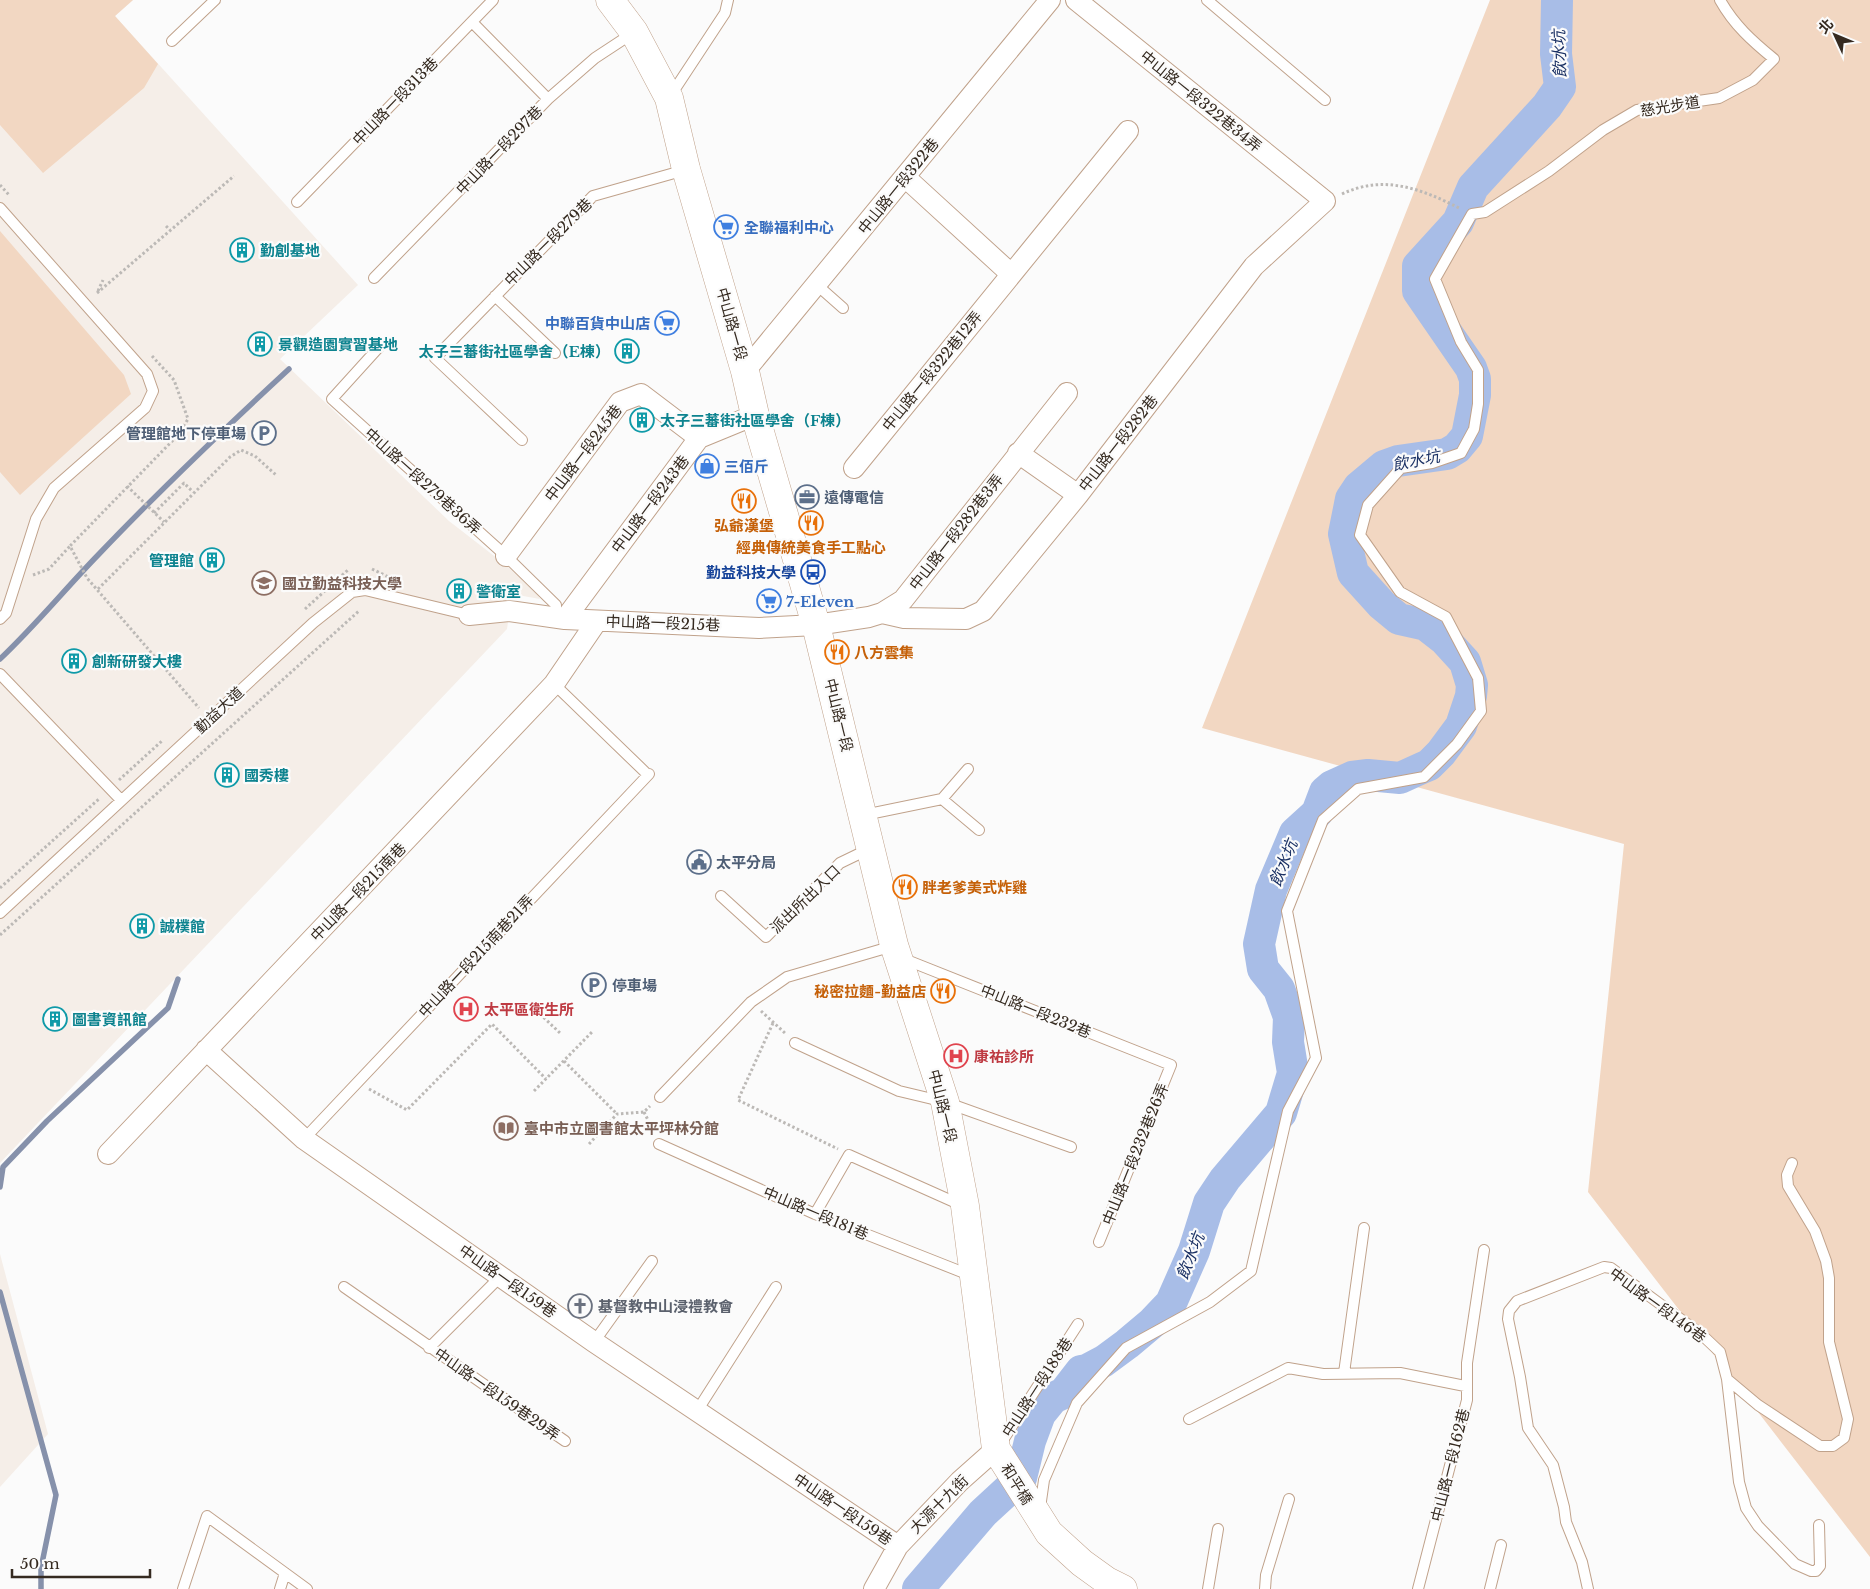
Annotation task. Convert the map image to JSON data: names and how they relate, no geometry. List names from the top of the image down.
{
  "streets": {
    "main road": ["中山路一段", "和平橋"],
    "street": [
      "中山路一段322巷34弄",
      "中山路一段322巷",
      "中山路一段322巷12弄",
      "中山路一段282巷",
      "中山路一段245巷",
      "中山路一段243巷",
      "中山路一段282巷3弄",
      "中山路一段215巷",
      "中山路一段215南巷",
      "中山路一段159巷",
      "大源十九街"
    ],
    "lane": [
      "中山路一段313巷",
      "慈光步道",
      "中山路一段297巷",
      "中山路一段279巷",
      "中山路一段279巷36弄",
      "勤益大道",
      "派出所出入口",
      "中山路一段215南巷21弄",
      "中山路一段232巷",
      "中山路一段232巷26弄",
      "中山路一段181巷",
      "中山路一段146巷",
      "中山路一段188巷",
      "中山路一段159巷29弄",
      "中山路一段162巷"
    ]
  },
  "crossings": [
    ["中山路一段322巷34弄", "中山路一段282巷"],
    ["慈光步道", "和平橋"],
    ["中山路一段297巷", "中山路一段"],
    ["中山路一段322巷", "中山路一段"],
    ["中山路一段279巷", "中山路一段"],
    ["中山路一段", "中山路一段282巷3弄"],
    ["中山路一段", "中山路一段215巷"],
    ["中山路一段", "派出所出入口"],
    ["中山路一段", "中山路一段232巷"],
    ["中山路一段", "中山路一段181巷"],
    ["中山路一段", "中山路一段188巷"],
    ["中山路一段", "和平橋"],
    ["中山路一段", "大源十九街"],
    ["中山路一段282巷", "中山路一段282巷3弄"],
    ["中山路一段245巷", "中山路一段279巷36弄"],
    ["中山路一段245巷", "中山路一段243巷"],
    ["中山路一段279巷36弄", "中山路一段243巷"],
    ["中山路一段279巷36弄", "中山路一段215巷"],
    ["中山路一段243巷", "中山路一段215巷"],
    ["中山路一段282巷3弄", "中山路一段215巷"],
    ["中山路一段215巷", "勤益大道"],
    ["中山路一段215巷", "中山路一段215南巷"],
    ["中山路一段215南巷", "中山路一段215南巷21弄"],
    ["中山路一段215南巷", "中山路一段159巷"],
    ["中山路一段215南巷21弄", "中山路一段159巷"],
    ["中山路一段232巷", "中山路一段232巷26弄"],
    ["中山路一段159巷", "中山路一段159巷29弄"],
    ["中山路一段159巷", "大源十九街"],
    ["中山路一段188巷", "和平橋"],
    ["中山路一段188巷", "大源十九街"],
    ["和平橋", "大源十九街"]
  ],
  "water": ["飲水坑"],
  "places": {
    "supermarket": ["全聯福利中心", "中聯百貨中山店", "7-Eleven"],
    "building": [
      "勤創基地",
      "景觀造園實習基地",
      "太子三蕃街社區學舍（E棟）",
      "太子三蕃街社區學舍（F棟）",
      "管理館",
      "警衛室",
      "創新研發大樓",
      "國秀樓",
      "誠樸館",
      "圖書資訊館"
    ],
    "parking": ["管理館地下停車場", "停車場"],
    "shop": ["三佰斤"],
    "office": ["遠傳電信"],
    "restaurant": [
      "弘爺漢堡",
      "經典傳統美食手工點心",
      "八方雲集",
      "胖老爹美式炸雞",
      "秘密拉麵-勤益店"
    ],
    "bus stop": ["勤益科技大學"],
    "school or university": ["國立勤益科技大學"],
    "public building": ["太平分局"],
    "hospital": ["太平區衛生所", "康祐診所"],
    "library": ["臺中市立圖書館太平坪林分館"],
    "church": ["基督教中山浸禮教會"]
  },
  "scale_bar": "50 m",
  "north": "top left"
}
